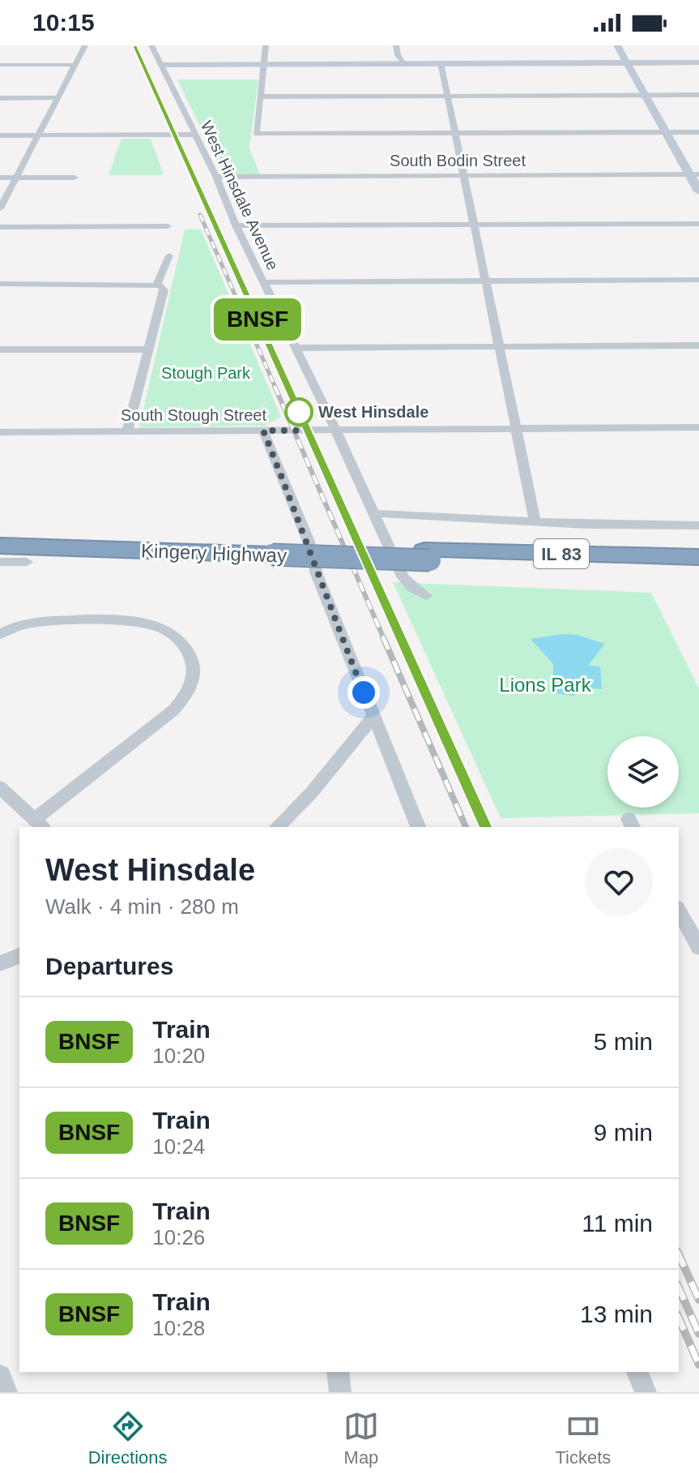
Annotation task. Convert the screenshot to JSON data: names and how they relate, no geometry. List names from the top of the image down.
{
  "streets": {
    "highway": ["Kingery Highway", "IL 83"],
    "street": ["South Bodin Street", "West Hinsdale Avenue", "South Stough Street"]
  },
  "crossings": [
    ["South Bodin Street", "West Hinsdale Avenue"],
    ["West Hinsdale Avenue", "South Stough Street"]
  ],
  "parks": ["Stough Park", "Lions Park"],
  "places": ["West Hinsdale"],
  "page": {
    "status": "10:15",
    "on_map": "BNSF",
    "heading": [
      ["West Hinsdale", "Walk · 4 min · 280 m"],
      "Departures"
    ],
    "list": [
      {
        "mark": "BNSF",
        "name": "Train",
        "note": "10:20",
        "value": "5 min"
      },
      {
        "mark": "BNSF",
        "name": "Train",
        "note": "10:24",
        "value": "9 min"
      },
      {
        "mark": "BNSF",
        "name": "Train",
        "note": "10:26",
        "value": "11 min"
      },
      {
        "mark": "BNSF",
        "name": "Train",
        "note": "10:28",
        "value": "13 min"
      }
    ],
    "tabs": ["Directions", "Map", "Tickets"]
  }
}
